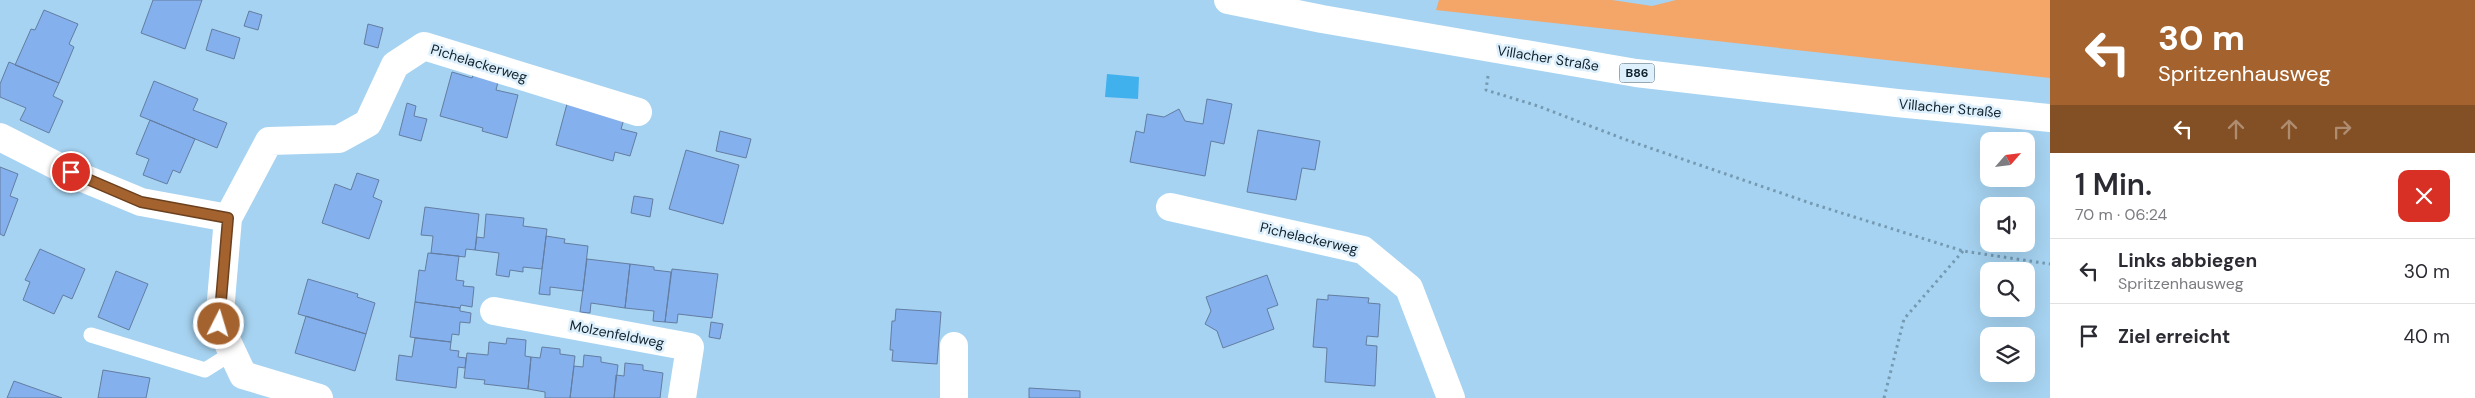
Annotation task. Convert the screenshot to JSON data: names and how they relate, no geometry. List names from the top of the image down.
{
  "streets": {
    "street": [
      "Villacher Straße",
      "Pichelackerweg",
      "B86",
      "Molzenfeldweg"
    ]
  },
  "north": "top right",
  "page": {
    "turn": ["30 m", "Spritzenhausweg"],
    "heading": ["1 Min.", "70 m · 06:24"],
    "list": [
      {
        "name": "Links abbiegen",
        "note": "Spritzenhausweg",
        "value": "30 m"
      },
      {
        "name": "Ziel erreicht",
        "value": "40 m"
      }
    ]
  }
}
